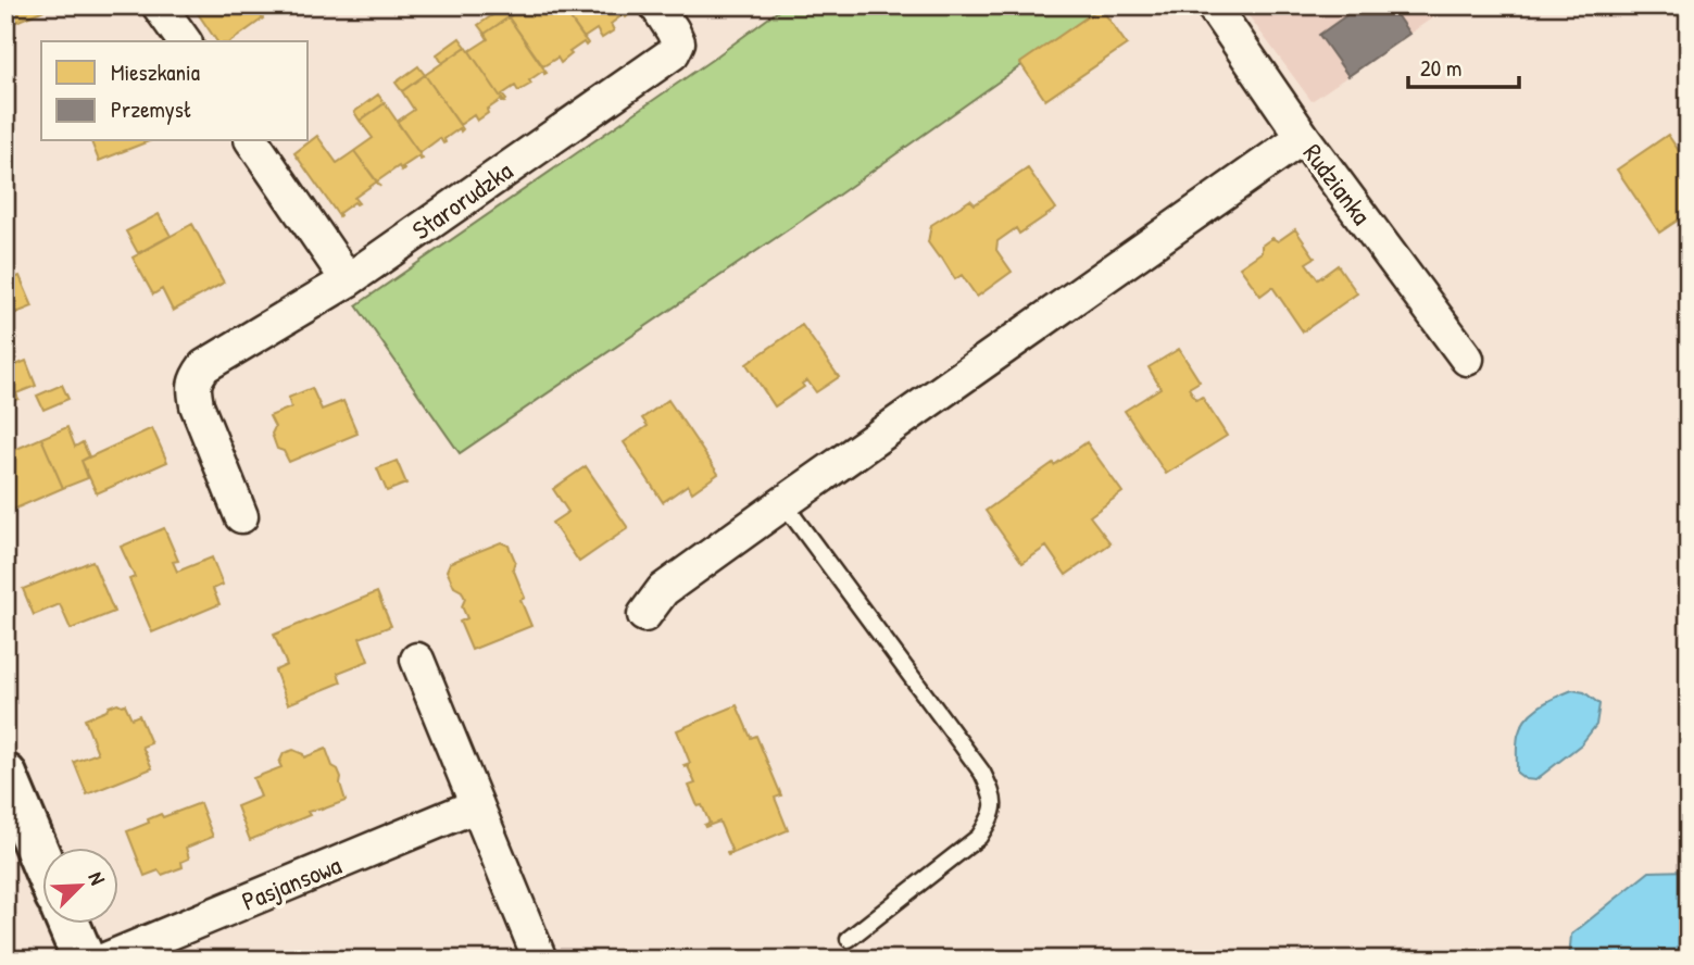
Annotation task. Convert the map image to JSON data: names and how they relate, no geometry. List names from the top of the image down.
{
  "streets": {
    "street": ["Rudzianka", "Starorudzka", "Pasjansowa"]
  },
  "legend": ["Mieszkania", "Przemysł"],
  "scale_bar": "20 m",
  "north": "top right"
}
